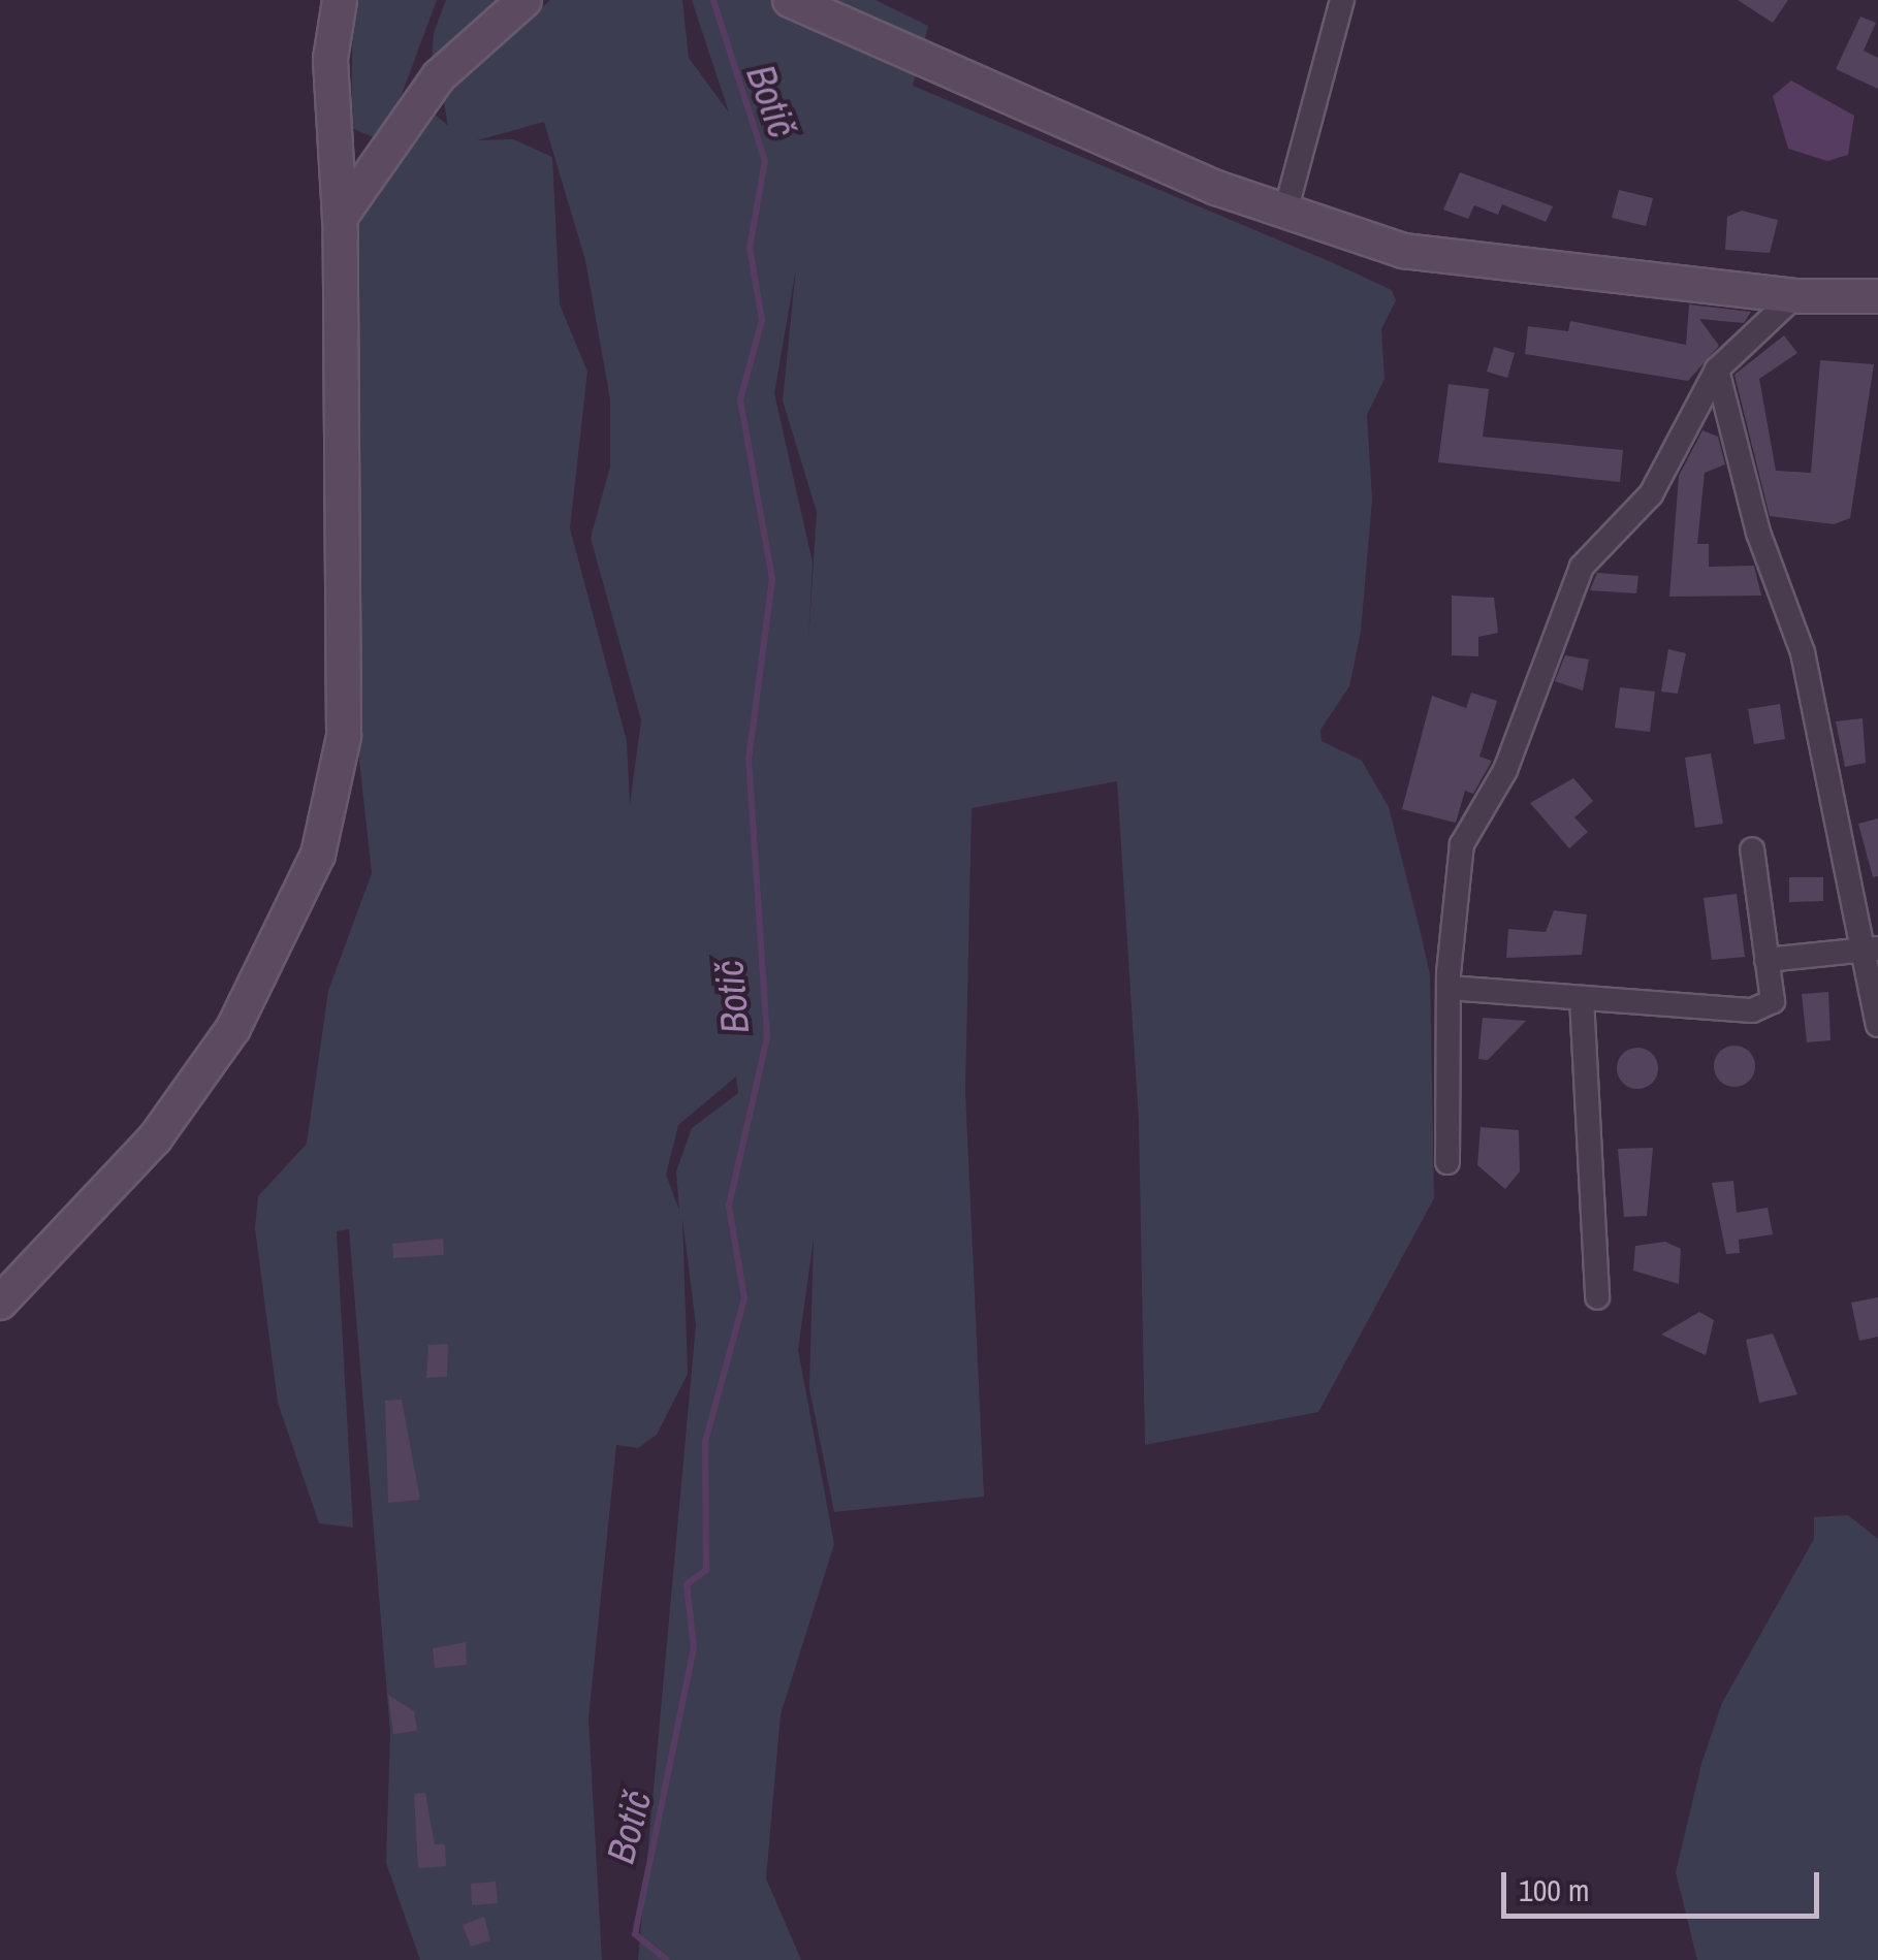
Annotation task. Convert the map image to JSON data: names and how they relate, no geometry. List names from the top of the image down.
{
  "water": ["Botič"],
  "scale_bar": "100 m"
}
